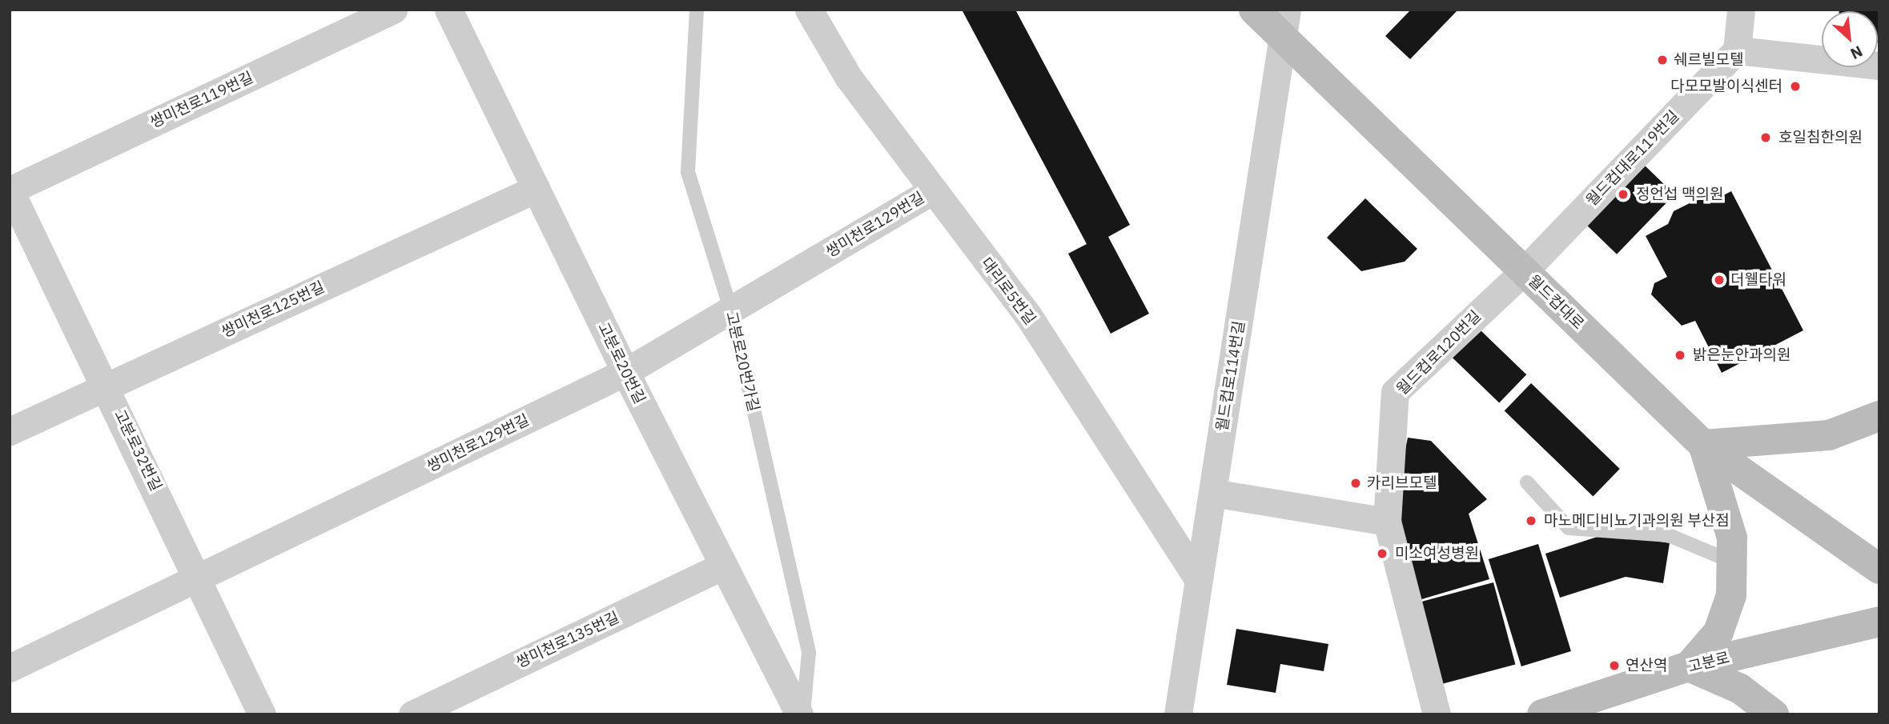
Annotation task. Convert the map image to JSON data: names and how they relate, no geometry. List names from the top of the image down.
{
  "streets": {
    "main road": ["월드컵대로", "고분로"],
    "street": [
      "쌍미천로119번길",
      "월드컵대로119번길",
      "쌍미천로129번길",
      "대리로5번길",
      "쌍미천로125번길",
      "월드컵로120번길",
      "고분로20번길",
      "월드컵로114번길",
      "고분로32번길",
      "쌍미천로135번길"
    ],
    "lane": ["고분로20번가길"]
  },
  "crossings": [
    ["쌍미천로119번길", "고분로32번길"],
    ["월드컵대로119번길", "월드컵대로"],
    ["월드컵대로119번길", "월드컵로120번길"],
    ["쌍미천로129번길", "대리로5번길"],
    ["쌍미천로129번길", "고분로20번가길"],
    ["쌍미천로129번길", "고분로20번길"],
    ["쌍미천로129번길", "고분로32번길"],
    ["대리로5번길", "월드컵로114번길"],
    ["월드컵대로", "월드컵로120번길"],
    ["월드컵대로", "월드컵로114번길"],
    ["쌍미천로125번길", "고분로20번길"],
    ["쌍미천로125번길", "고분로32번길"],
    ["고분로20번가길", "고분로20번길"],
    ["고분로20번길", "쌍미천로135번길"]
  ],
  "places": [
    "쉐르빌모텔",
    "다모모발이식센터",
    "호일침한의원",
    "정언섭 맥의원",
    "더웰타워",
    "밝은눈안과의원",
    "카리브모텔",
    "마노메디비뇨기과의원 부산점",
    "미소여성병원",
    "연산역"
  ],
  "north": "bottom right"
}
